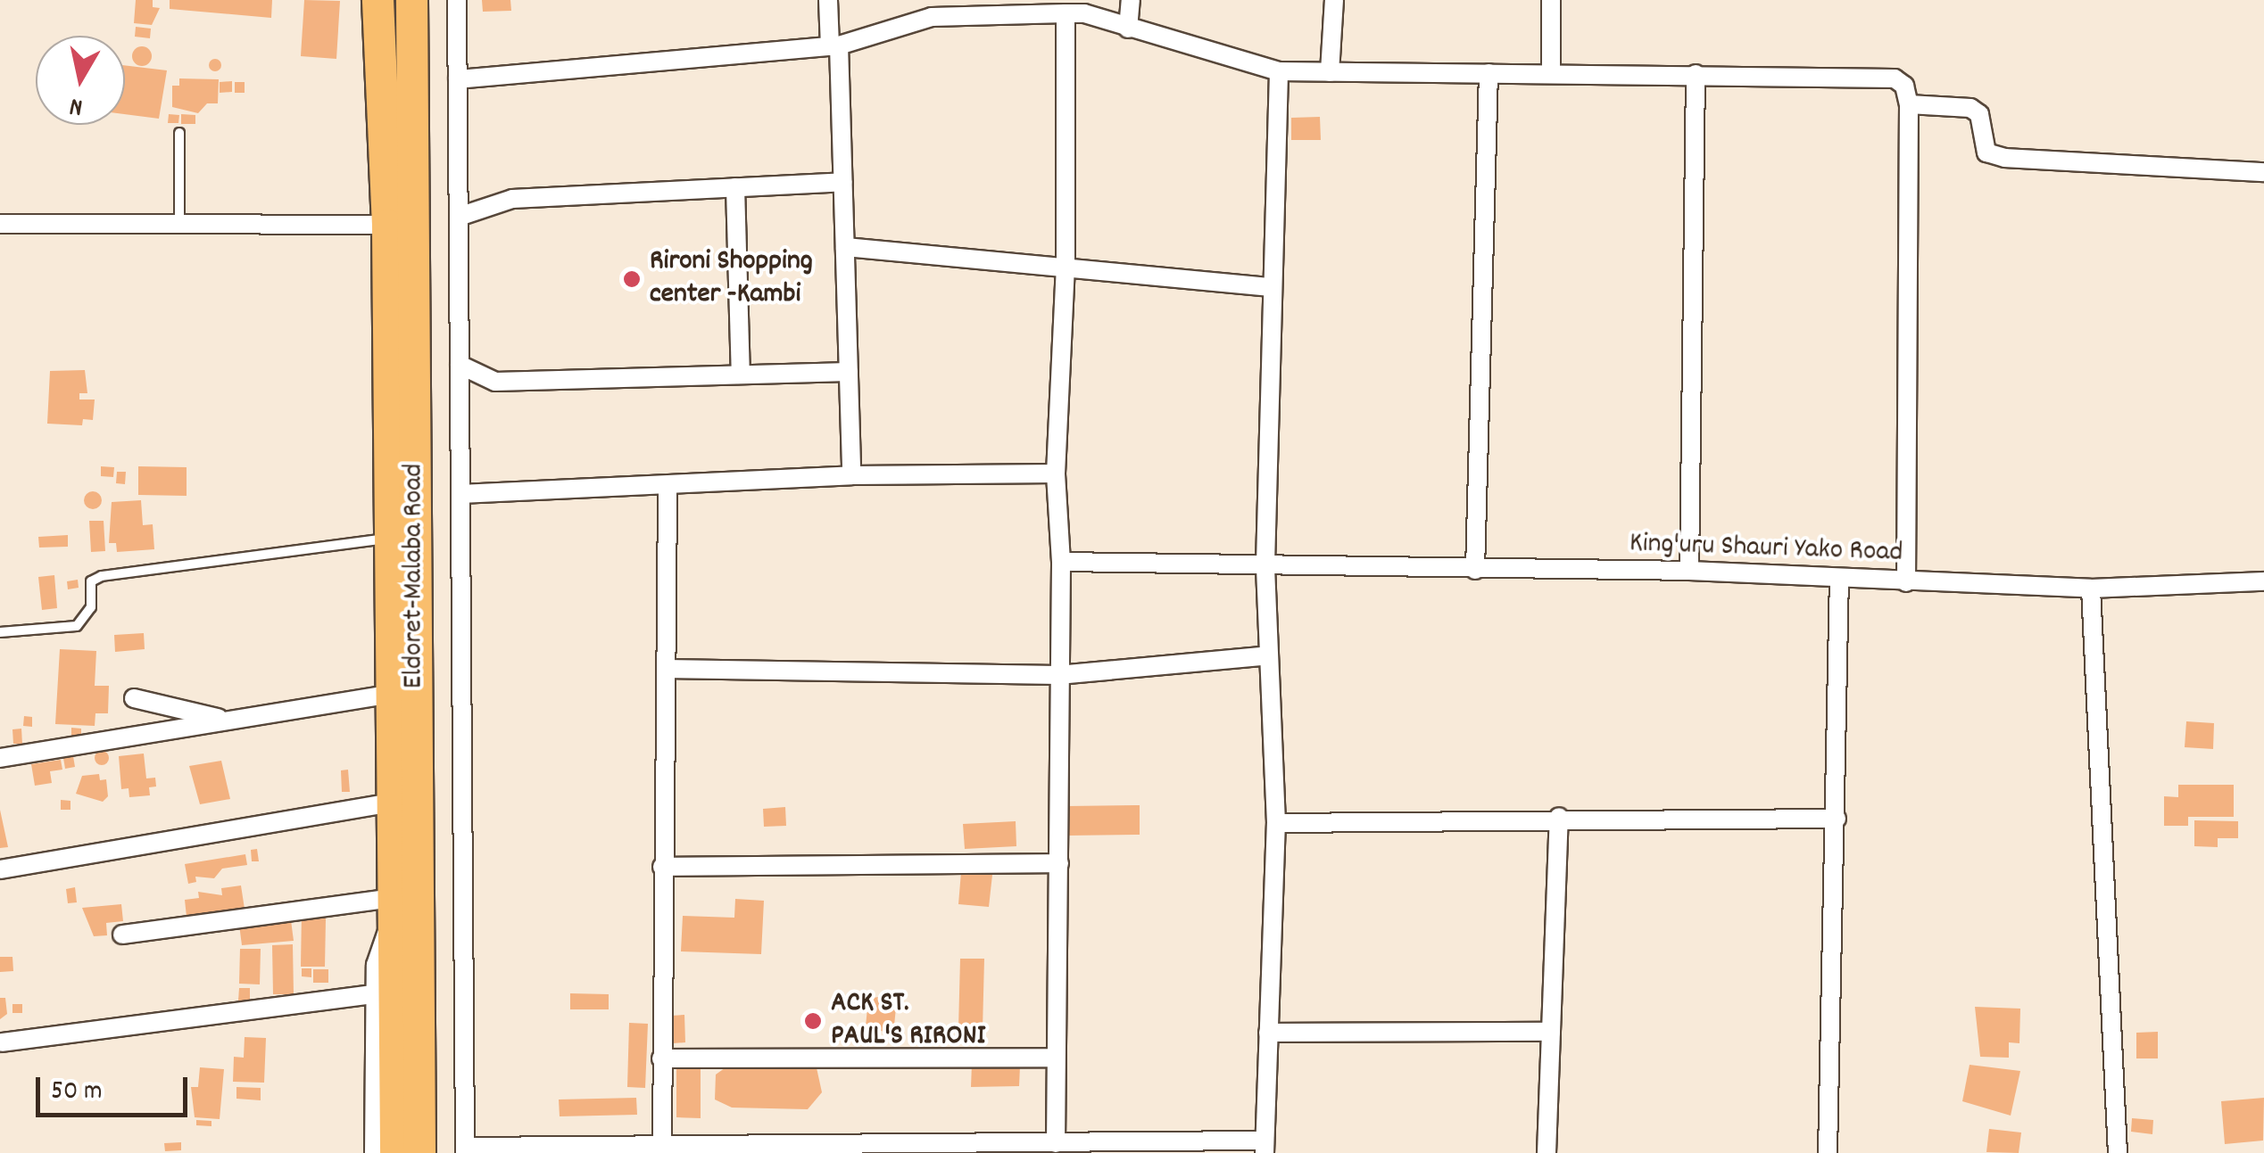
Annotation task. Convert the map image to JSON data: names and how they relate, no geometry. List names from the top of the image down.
{
  "streets": {
    "highway": ["Eldoret-Malaba Road"],
    "street": ["King'uru Shauri Yako Road"]
  },
  "places": ["Rironi Shopping center -Kambi", "ACK ST. PAUL'S RIRONI"],
  "scale_bar": "50 m",
  "north": "bottom"
}
